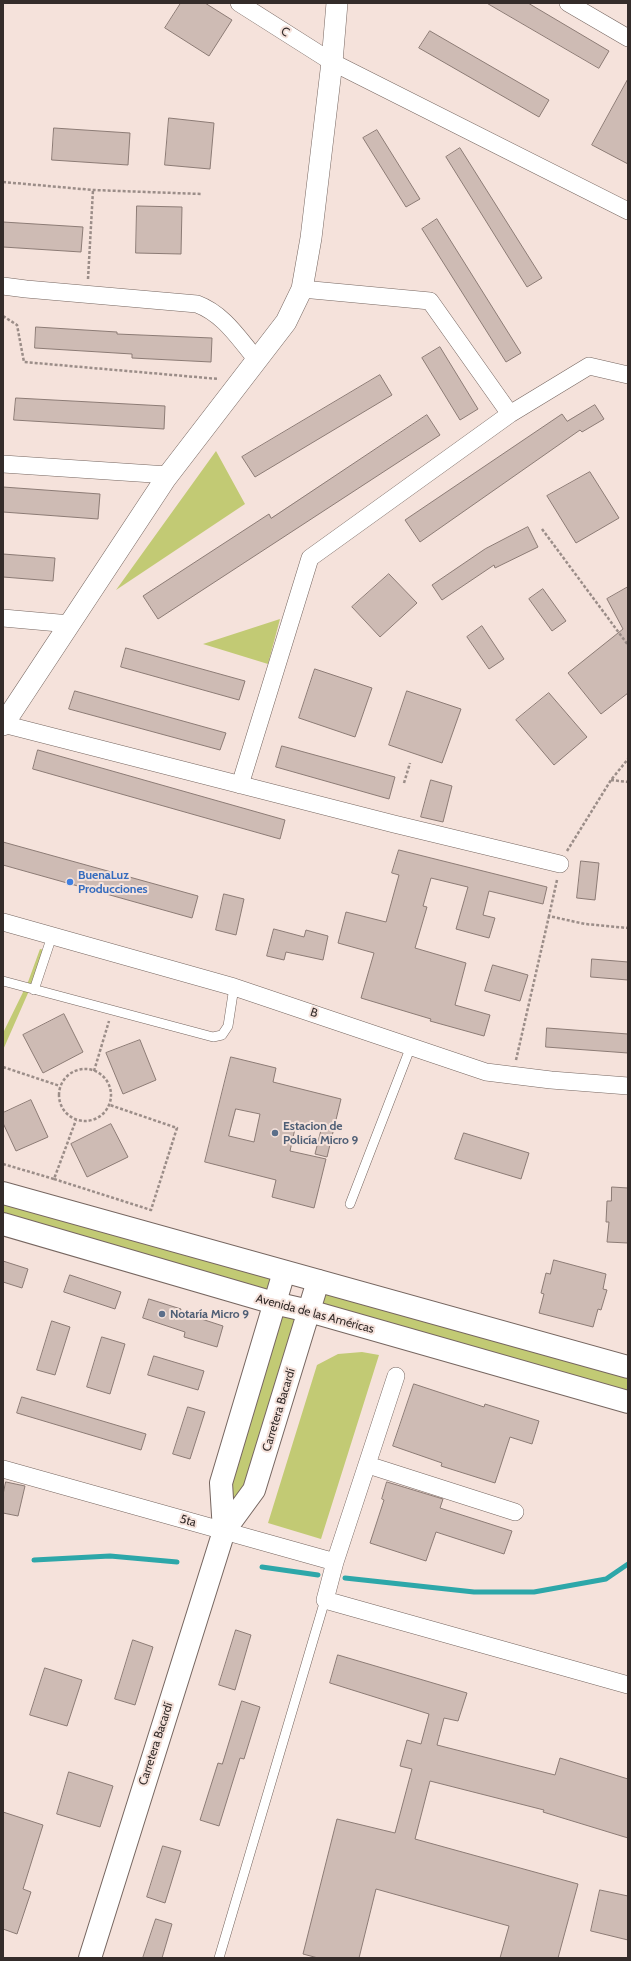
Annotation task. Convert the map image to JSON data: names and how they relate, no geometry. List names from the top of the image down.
{
  "streets": {
    "main road": ["Avenida de las Américas", "Carretera Bacardí"],
    "street": ["C", "B", "5ta"]
  },
  "crossings": [
    ["Avenida de las Américas", "Carretera Bacardí"],
    ["Carretera Bacardí", "5ta"]
  ],
  "places": ["BuenaLuz Producciones", "Estacion de Policía Micro 9", "Notaría Micro 9"]
}
